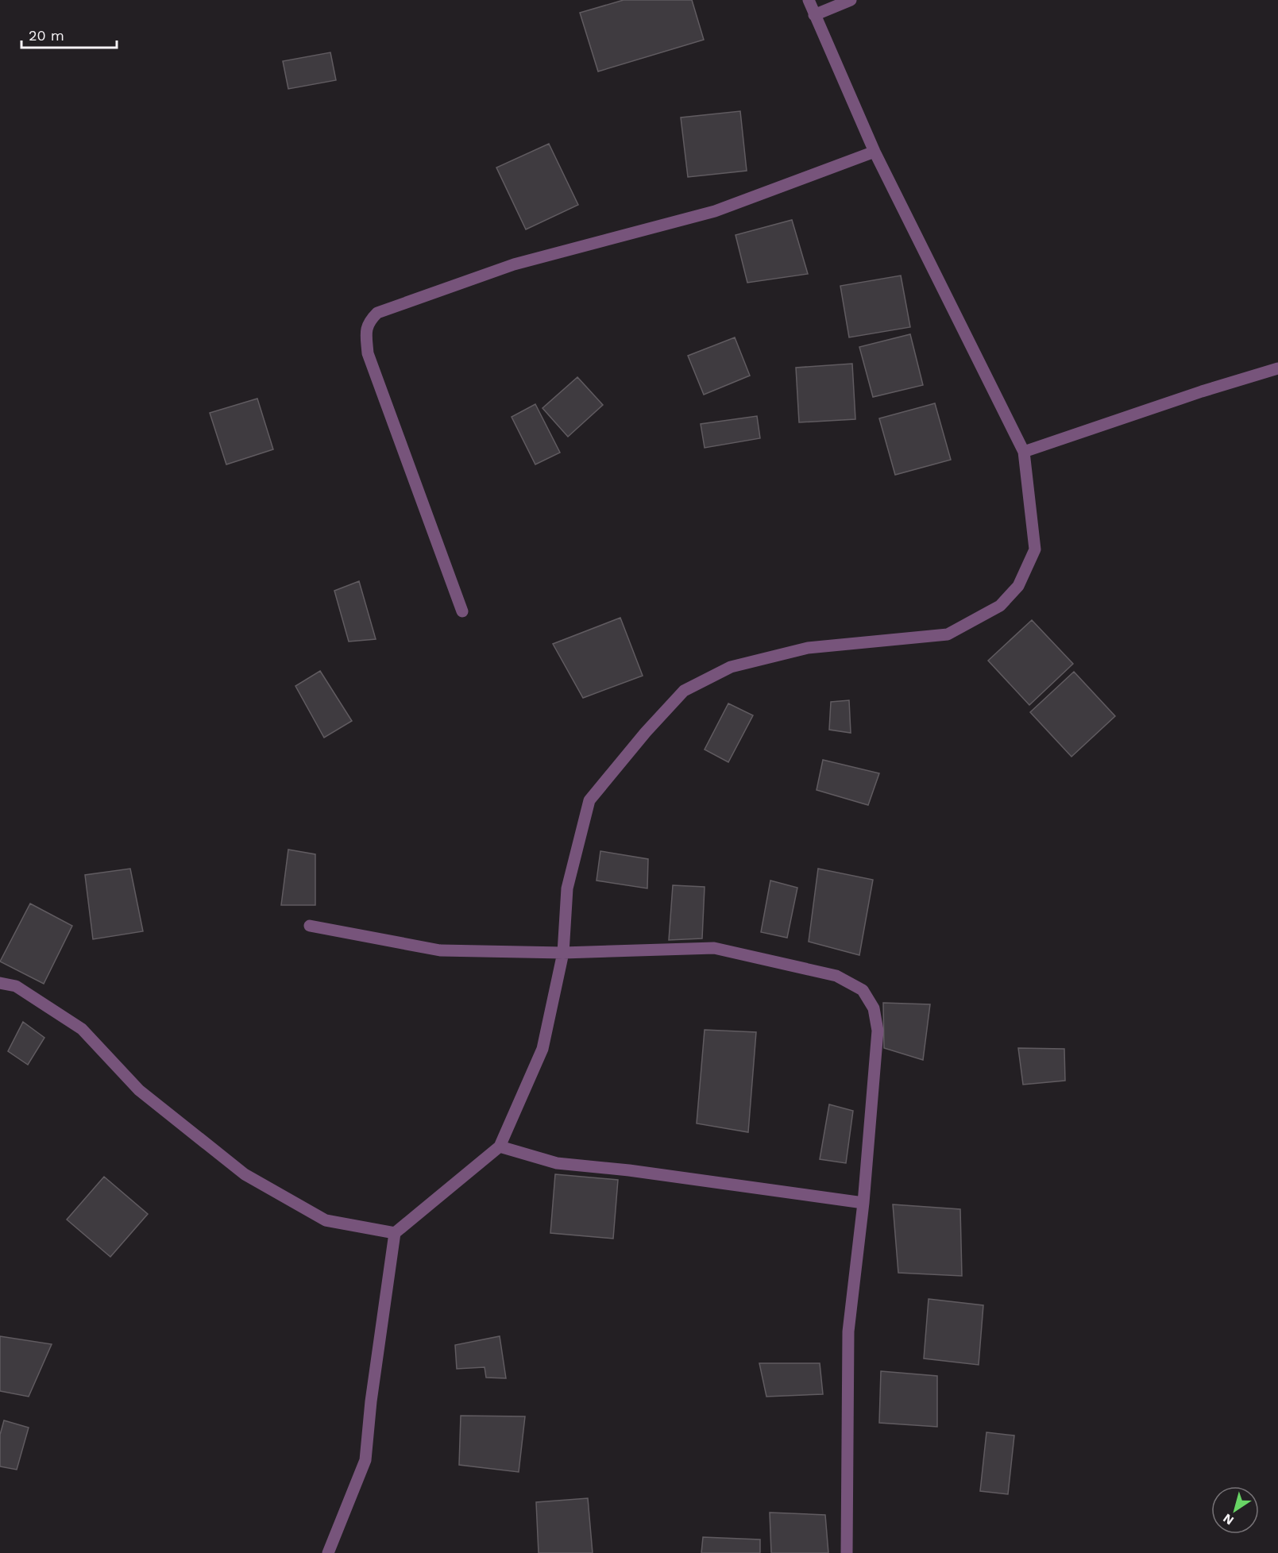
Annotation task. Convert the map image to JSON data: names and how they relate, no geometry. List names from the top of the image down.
{
  "scale_bar": "20 m",
  "north": "bottom left"
}
